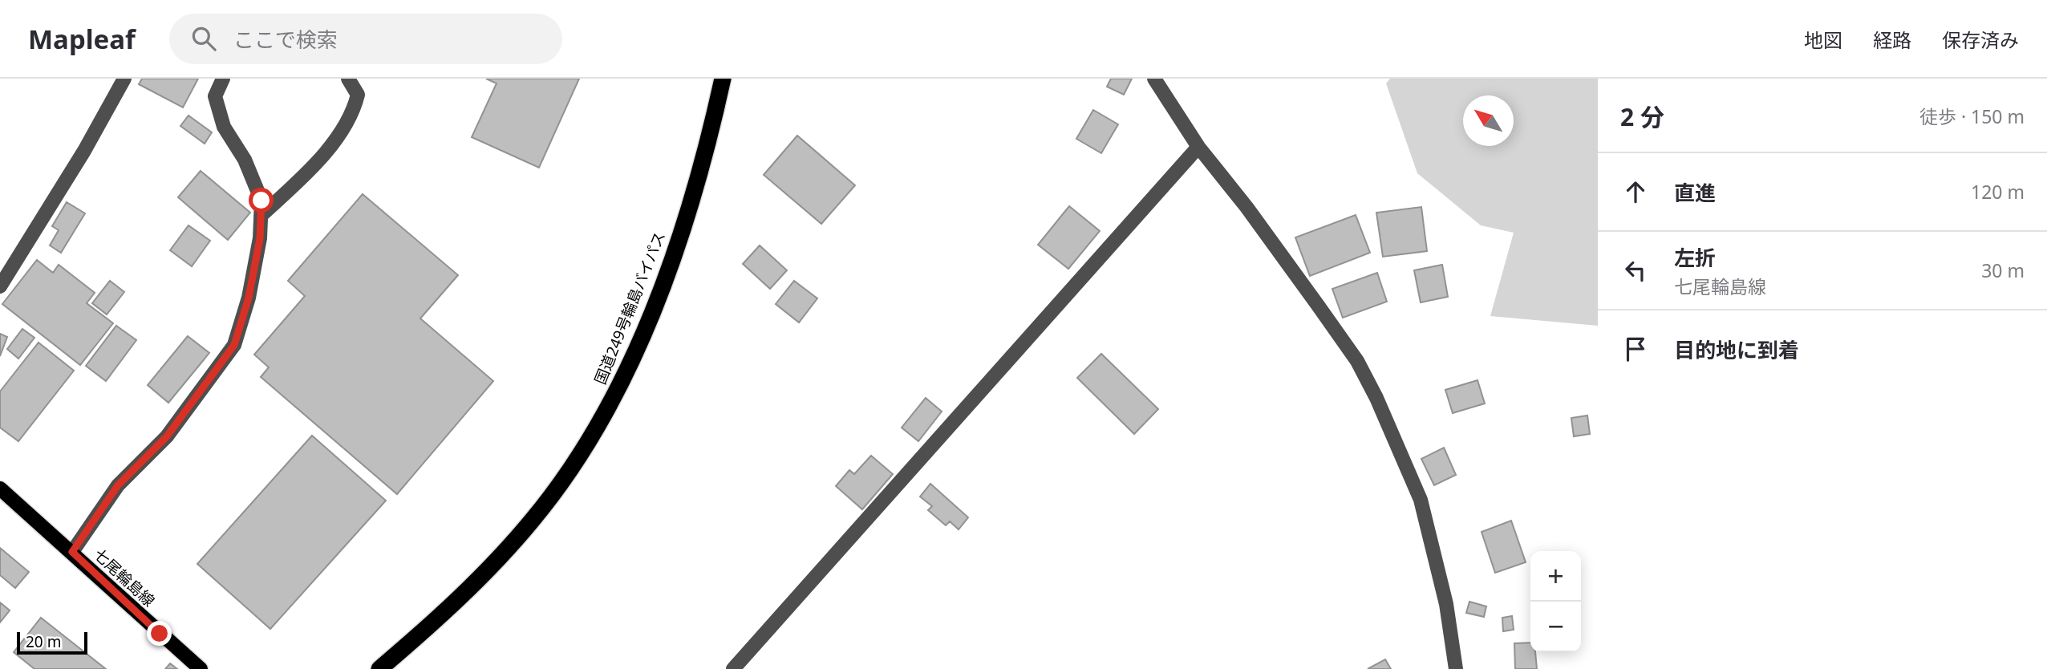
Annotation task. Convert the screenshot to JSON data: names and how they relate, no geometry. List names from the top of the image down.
{
  "streets": {
    "highway": ["国道249号輪島バイパス"],
    "main road": ["七尾輪島線"]
  },
  "scale_bar": "20 m",
  "north": "top left",
  "page": {
    "header": "Mapleaf",
    "search": "ここで検索",
    "nav": ["地図", "経路", "保存済み"],
    "heading": ["2 分", "徒歩 · 150 m"],
    "list": [
      ["直進", "120 m"],
      ["左折", "七尾輪島線", "30 m"],
      "目的地に到着"
    ],
    "map_buttons": ["+", "−"],
    "scale": "20 m"
  }
}
